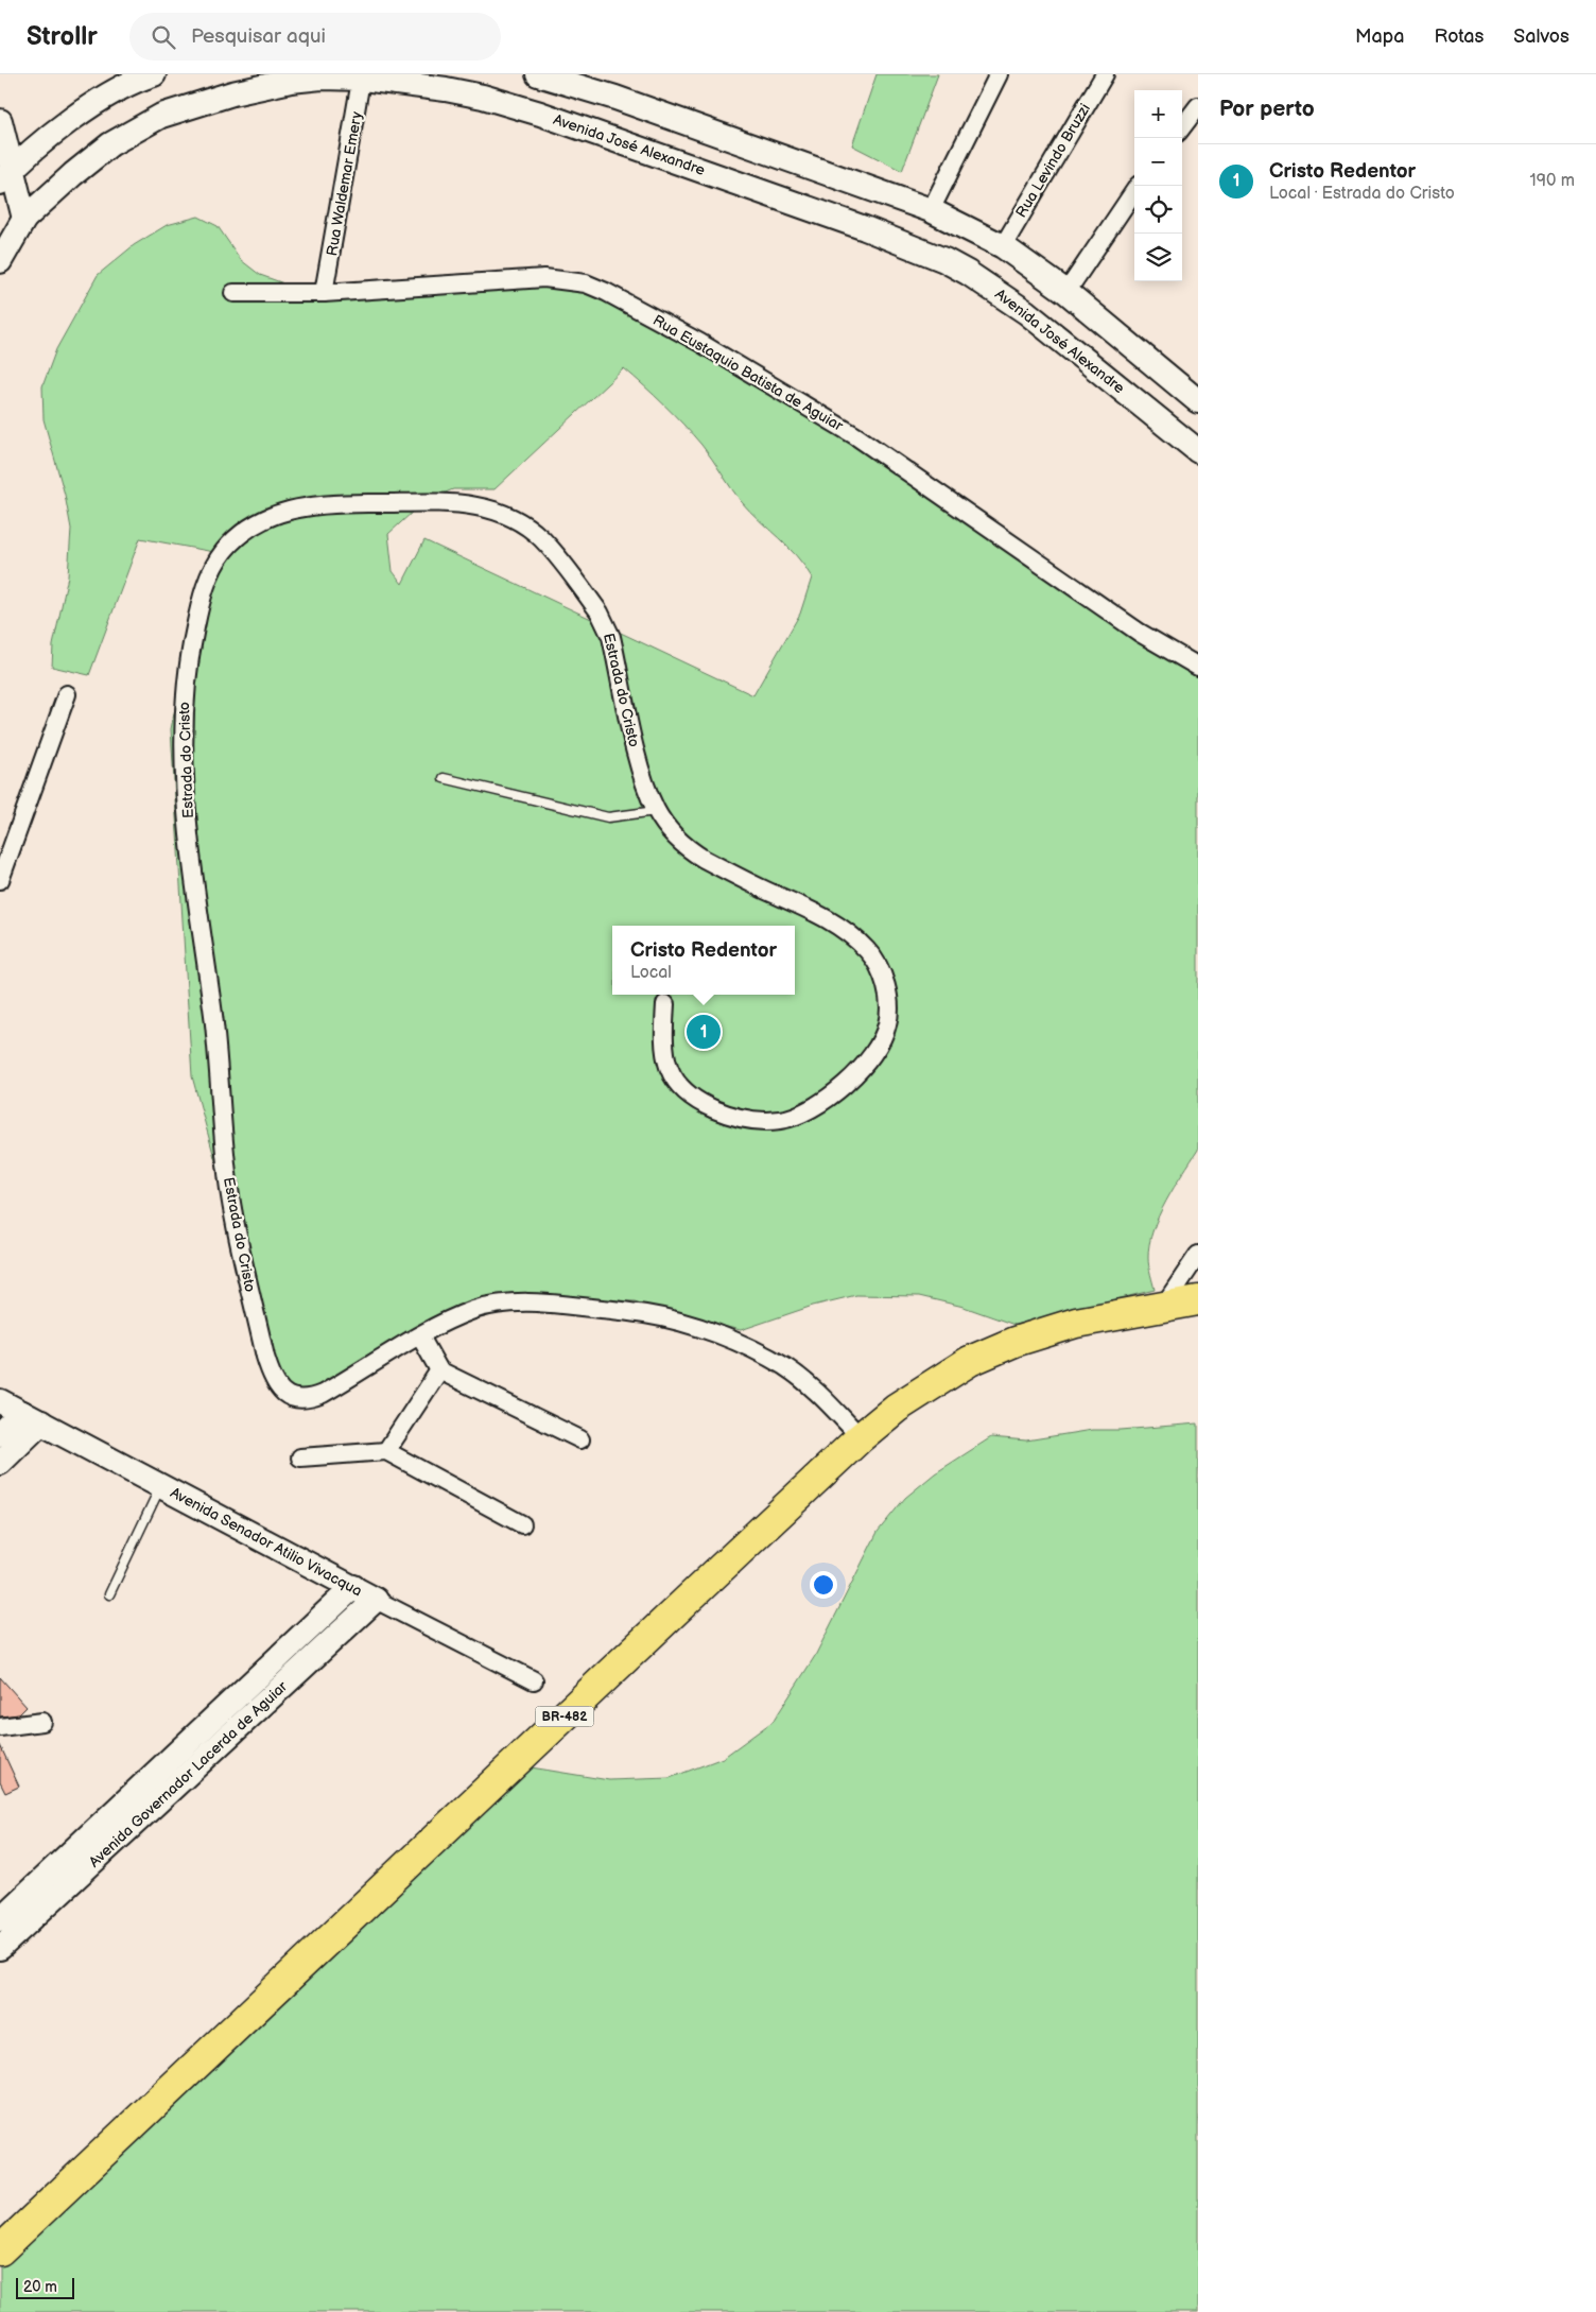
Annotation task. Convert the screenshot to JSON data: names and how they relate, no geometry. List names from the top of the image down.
{
  "streets": {
    "highway": ["BR-482"],
    "main road": ["Avenida José Alexandre", "Avenida Senador Atilio Vivacqua", "Avenida Governador Lacerda de Aguiar"],
    "street": [
      "Rua Levindo Bruzzi",
      "Rua Waldemar Emery",
      "Rua Eustaquio Batista de Aguiar",
      "Estrada do Cristo"
    ]
  },
  "crossings": [
    ["Avenida José Alexandre", "Rua Waldemar Emery"],
    ["Rua Waldemar Emery", "Rua Eustaquio Batista de Aguiar"],
    ["Estrada do Cristo", "BR-482"],
    ["Avenida Senador Atilio Vivacqua", "Avenida Governador Lacerda de Aguiar"]
  ],
  "scale_bar": "20 m",
  "page": {
    "header": "Strollr",
    "search": "Pesquisar aqui",
    "nav": ["Mapa", "Rotas", "Salvos"],
    "heading": "Por perto",
    "map_buttons": ["+", "−"],
    "list": [
      {
        "mark": "1",
        "name": "Cristo Redentor",
        "note": "Local · Estrada do Cristo",
        "value": "190 m"
      }
    ],
    "popup": ["Cristo Redentor", "Local"],
    "pins": "1",
    "scale": "20 m"
  }
}
